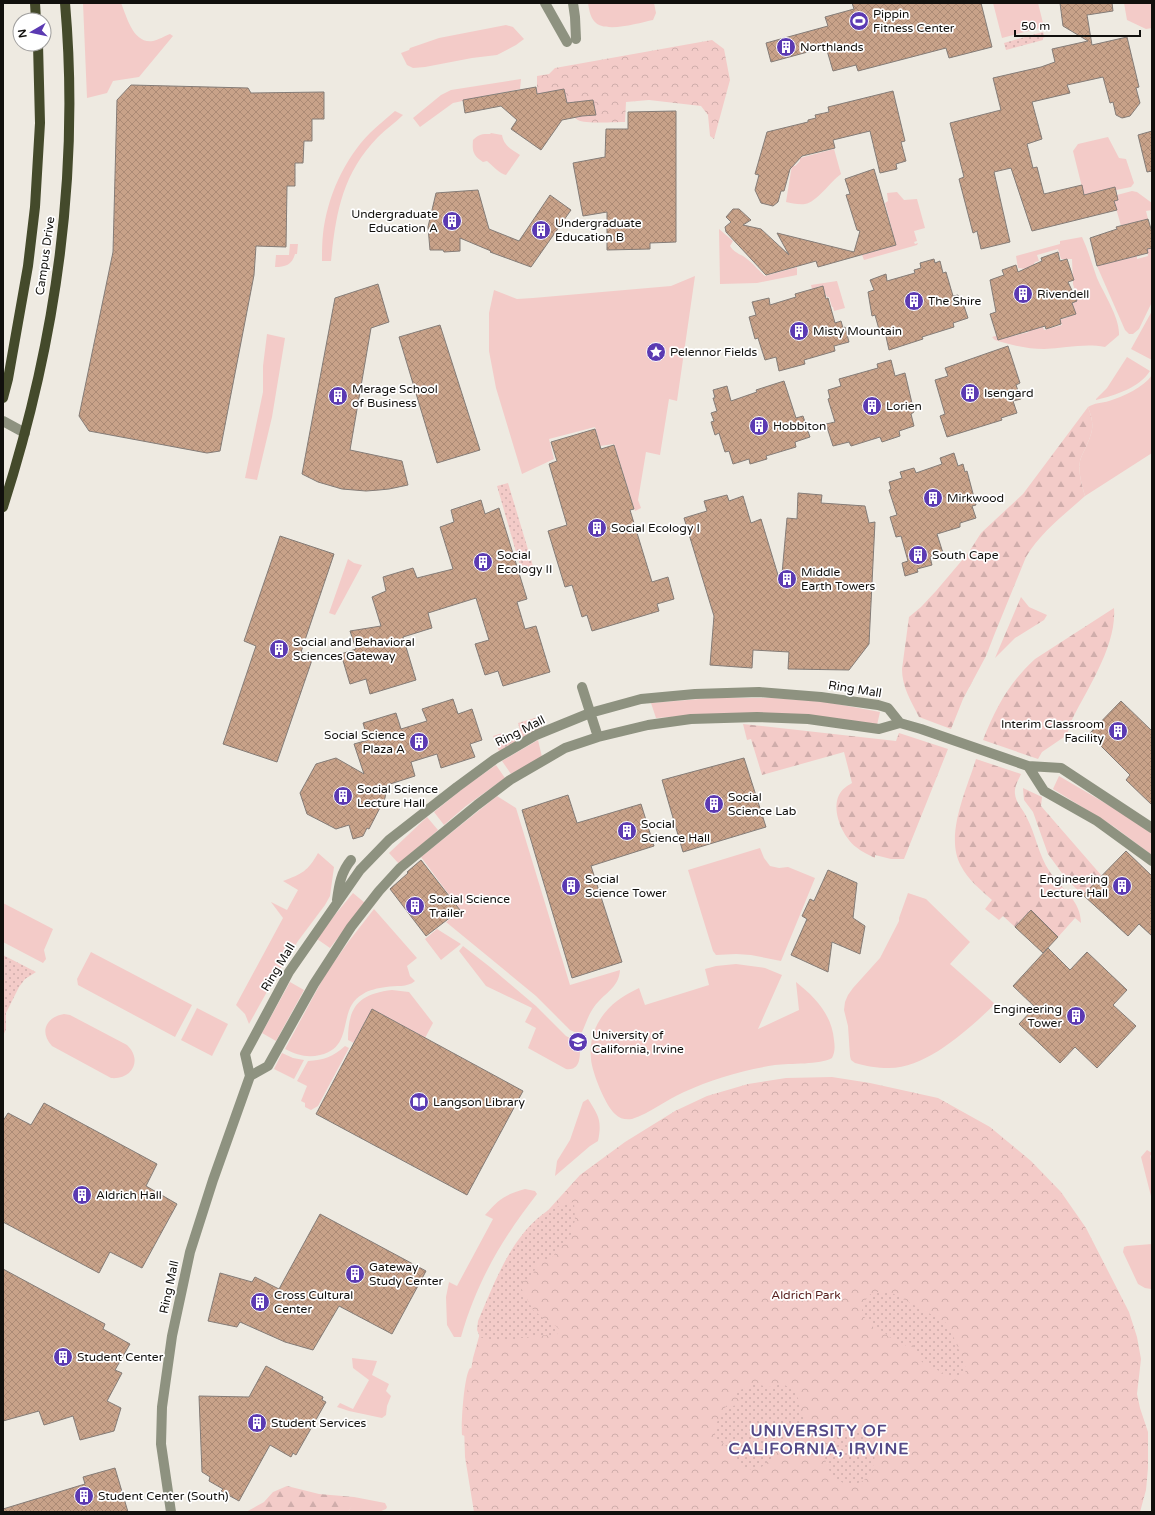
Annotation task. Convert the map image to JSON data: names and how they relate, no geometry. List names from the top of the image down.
{
  "streets": {
    "main road": ["Campus Drive"],
    "street": ["Ring Mall"]
  },
  "districts": ["UNIVERSITY OF CALIFORNIA, IRVINE"],
  "parks": ["Aldrich Park"],
  "places": {
    "sports": ["Pippin Fitness Center"],
    "building": [
      "Northlands",
      "Undergraduate Education A",
      "Undergraduate Education B",
      "Rivendell",
      "The Shire",
      "Misty Mountain",
      "Isengard",
      "Merage School of Business",
      "Lorien",
      "Hobbiton",
      "Mirkwood",
      "Social Ecology I",
      "South Cape",
      "Social Ecology II",
      "Middle Earth Towers",
      "Social and Behavioral Sciences Gateway",
      "Interim Classroom Facility",
      "Social Science Plaza A",
      "Social Science Lecture Hall",
      "Social Science Lab",
      "Social Science Hall",
      "Social Science Tower",
      "Engineering Lecture Hall",
      "Social Science Trailer",
      "Engineering Tower",
      "Aldrich Hall",
      "Gateway Study Center",
      "Cross Cultural Center",
      "Student Center",
      "Student Services",
      "Student Center (South)"
    ],
    "place": ["Pelennor Fields"],
    "school or university": ["University of California, Irvine"],
    "library": ["Langson Library"]
  },
  "scale_bar": "50 m",
  "north": "left"
}
